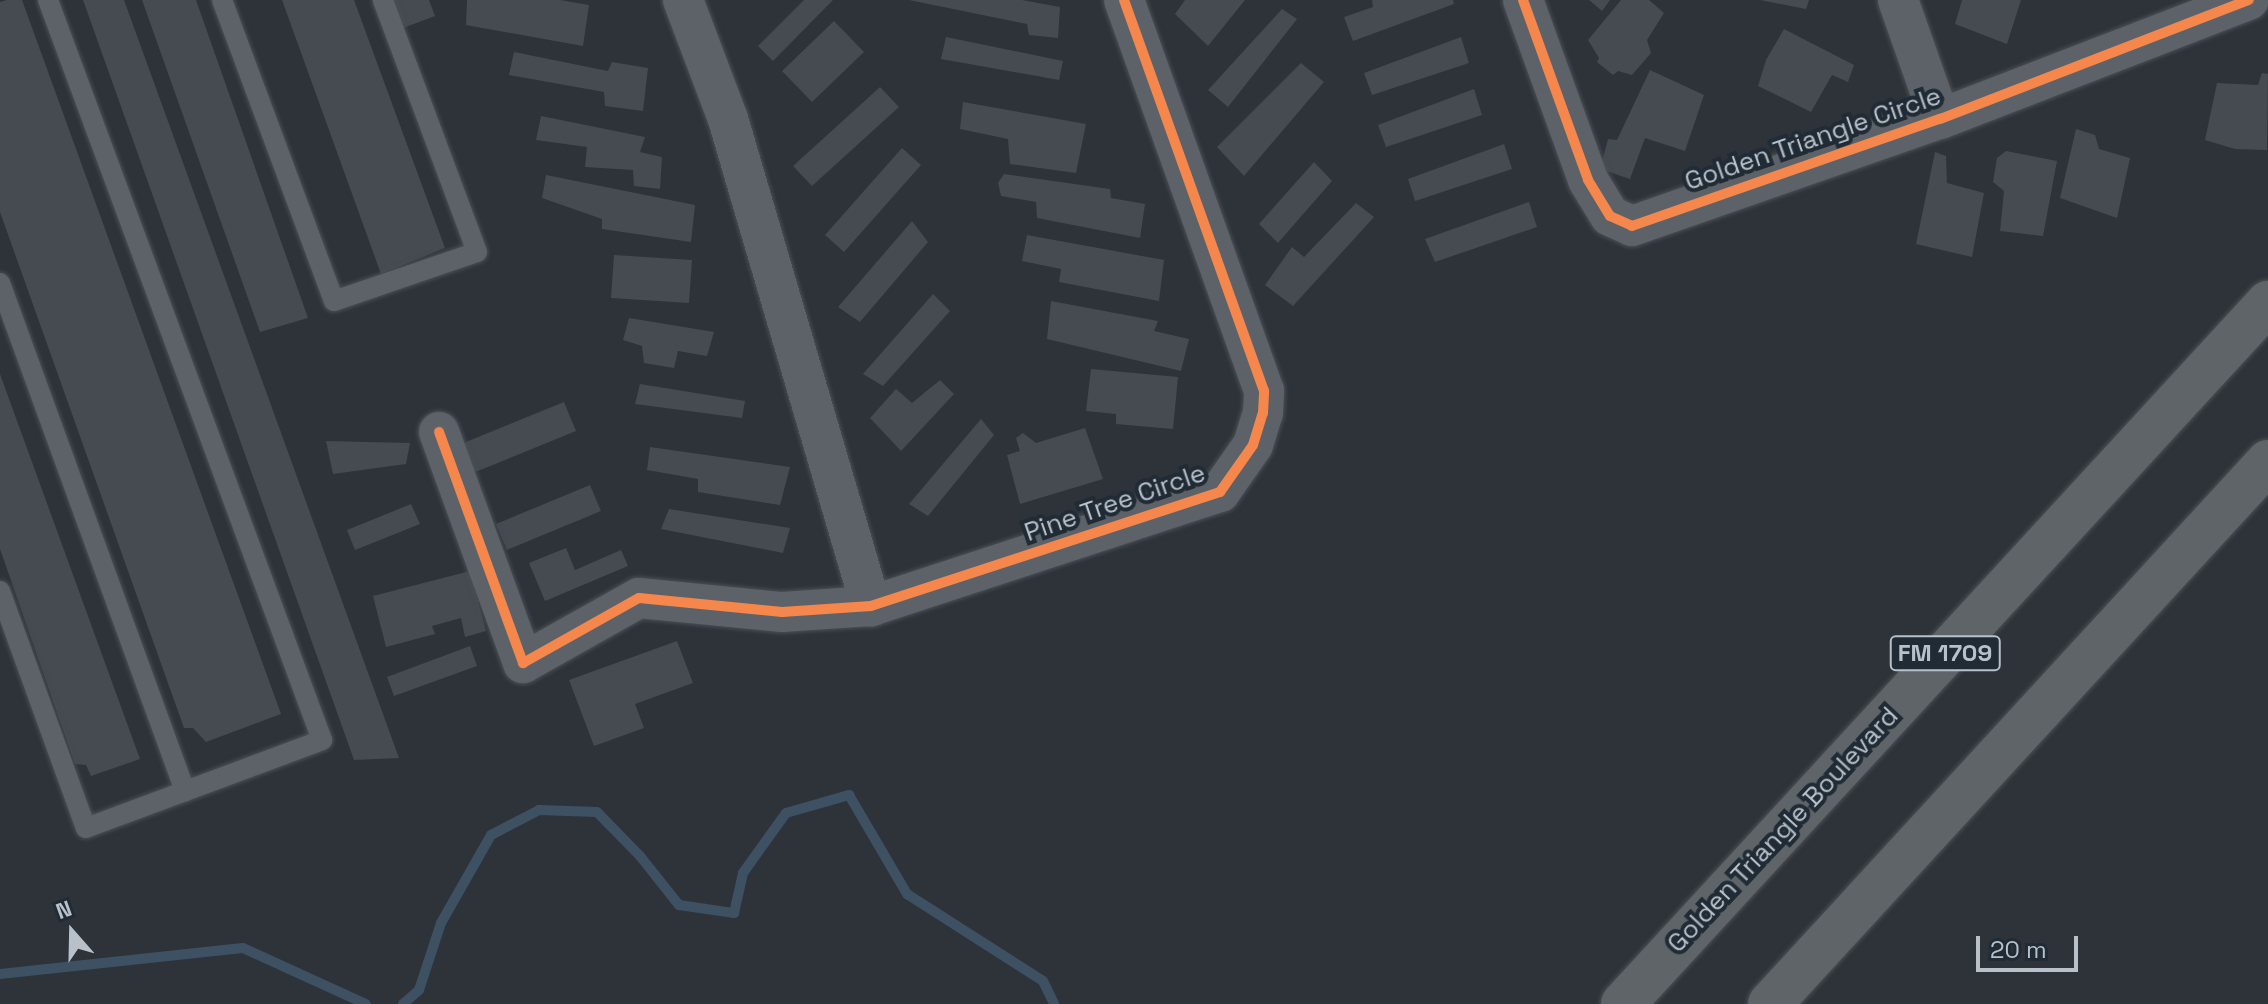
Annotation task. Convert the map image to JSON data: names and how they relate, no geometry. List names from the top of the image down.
{
  "streets": {
    "main road": ["FM 1709", "Golden Triangle Boulevard"],
    "street": ["Golden Triangle Circle", "Pine Tree Circle"]
  },
  "scale_bar": "20 m",
  "north": "top"
}
